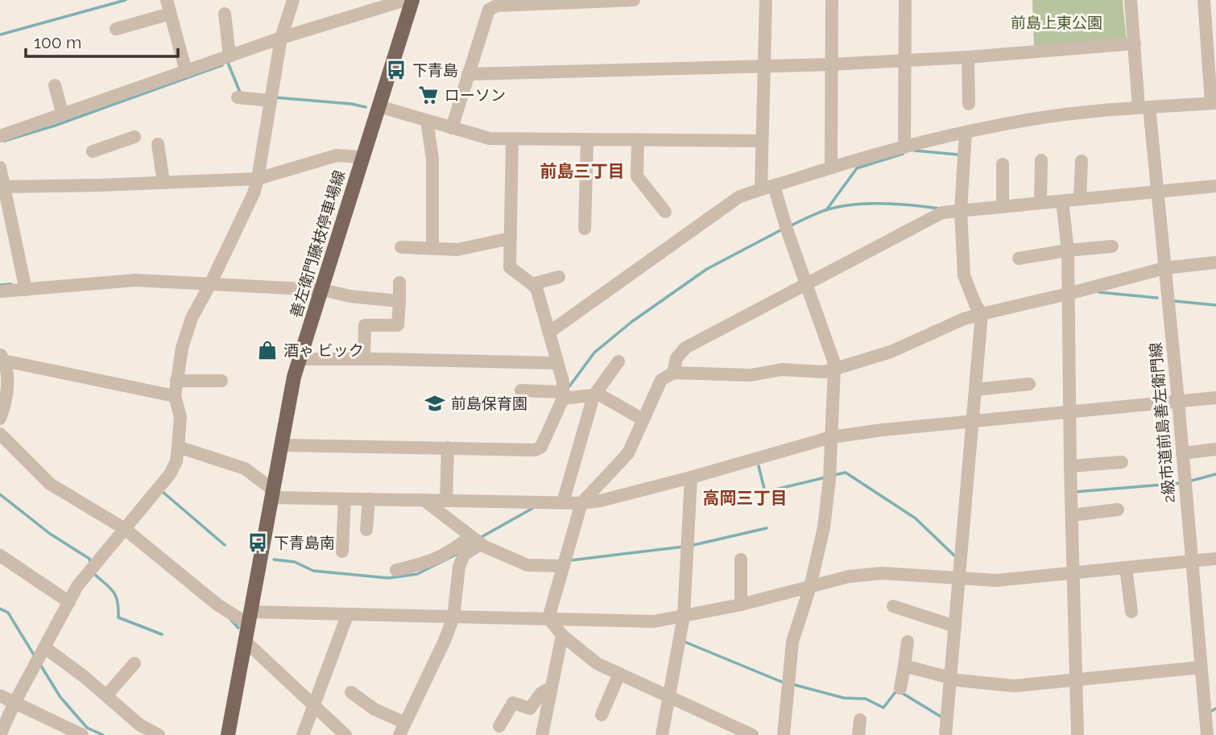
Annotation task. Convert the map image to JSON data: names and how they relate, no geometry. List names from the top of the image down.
{
  "streets": {
    "main road": ["善左衛門藤枝停車場線"],
    "street": ["2級市道前島善左衛門線"]
  },
  "districts": ["前島三丁目", "高岡三丁目"],
  "parks": ["前島上東公園"],
  "places": {
    "bus stop": ["下青島", "下青島南"],
    "supermarket": ["ローソン"],
    "shop": ["酒ゃ ビック"],
    "school or university": ["前島保育園"]
  },
  "scale_bar": "100 m"
}
